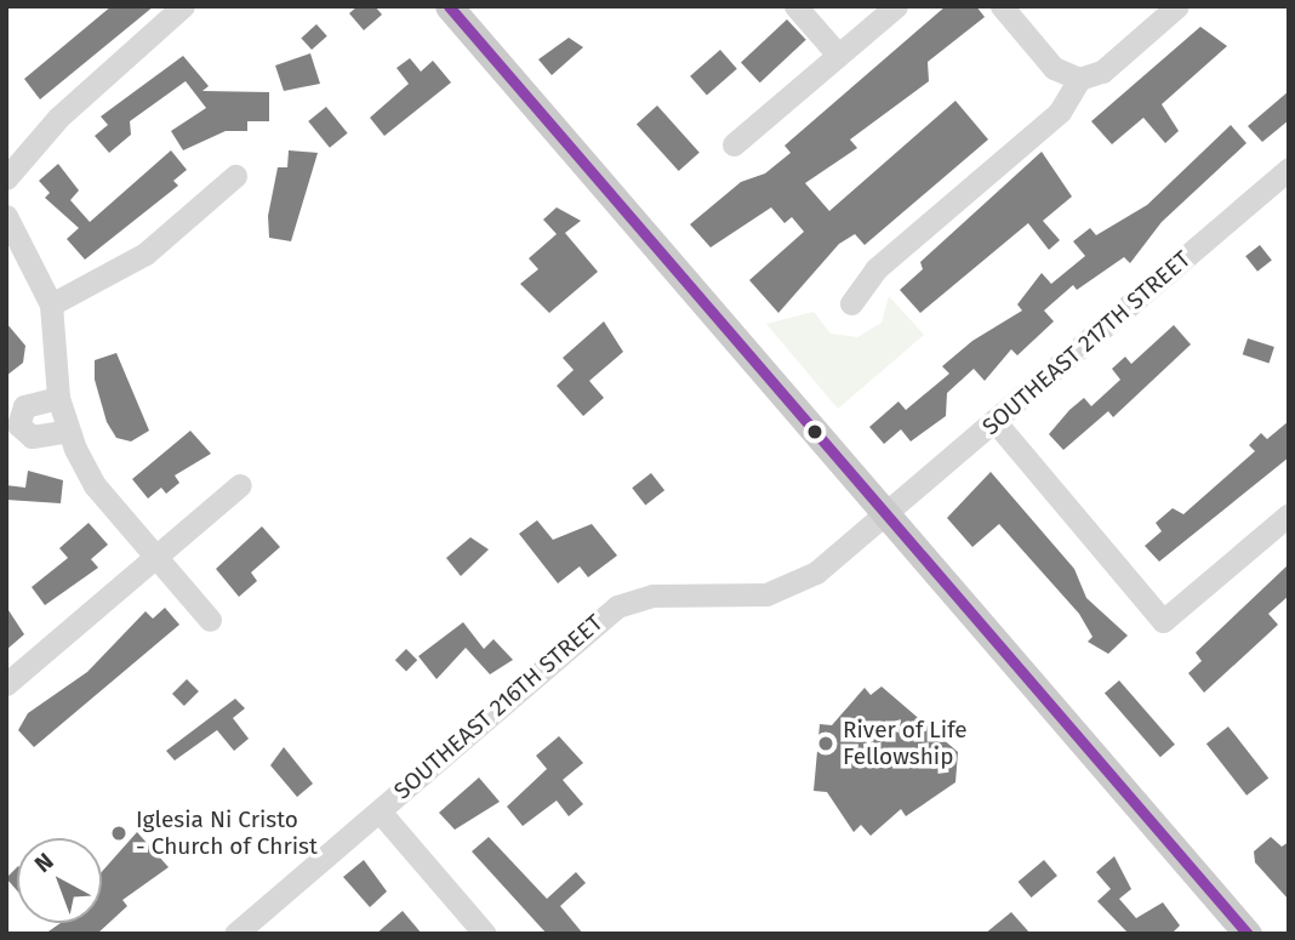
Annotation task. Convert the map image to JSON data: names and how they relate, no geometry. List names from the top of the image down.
{
  "streets": {
    "street": ["SOUTHEAST 217TH STREET", "SOUTHEAST 216TH STREET"]
  },
  "crossings": [
    ["SOUTHEAST 217TH STREET", "SOUTHEAST 216TH STREET"]
  ],
  "places": ["River of Life Fellowship", "Iglesia Ni Cristo - Church of Christ"],
  "north": "top left"
}
